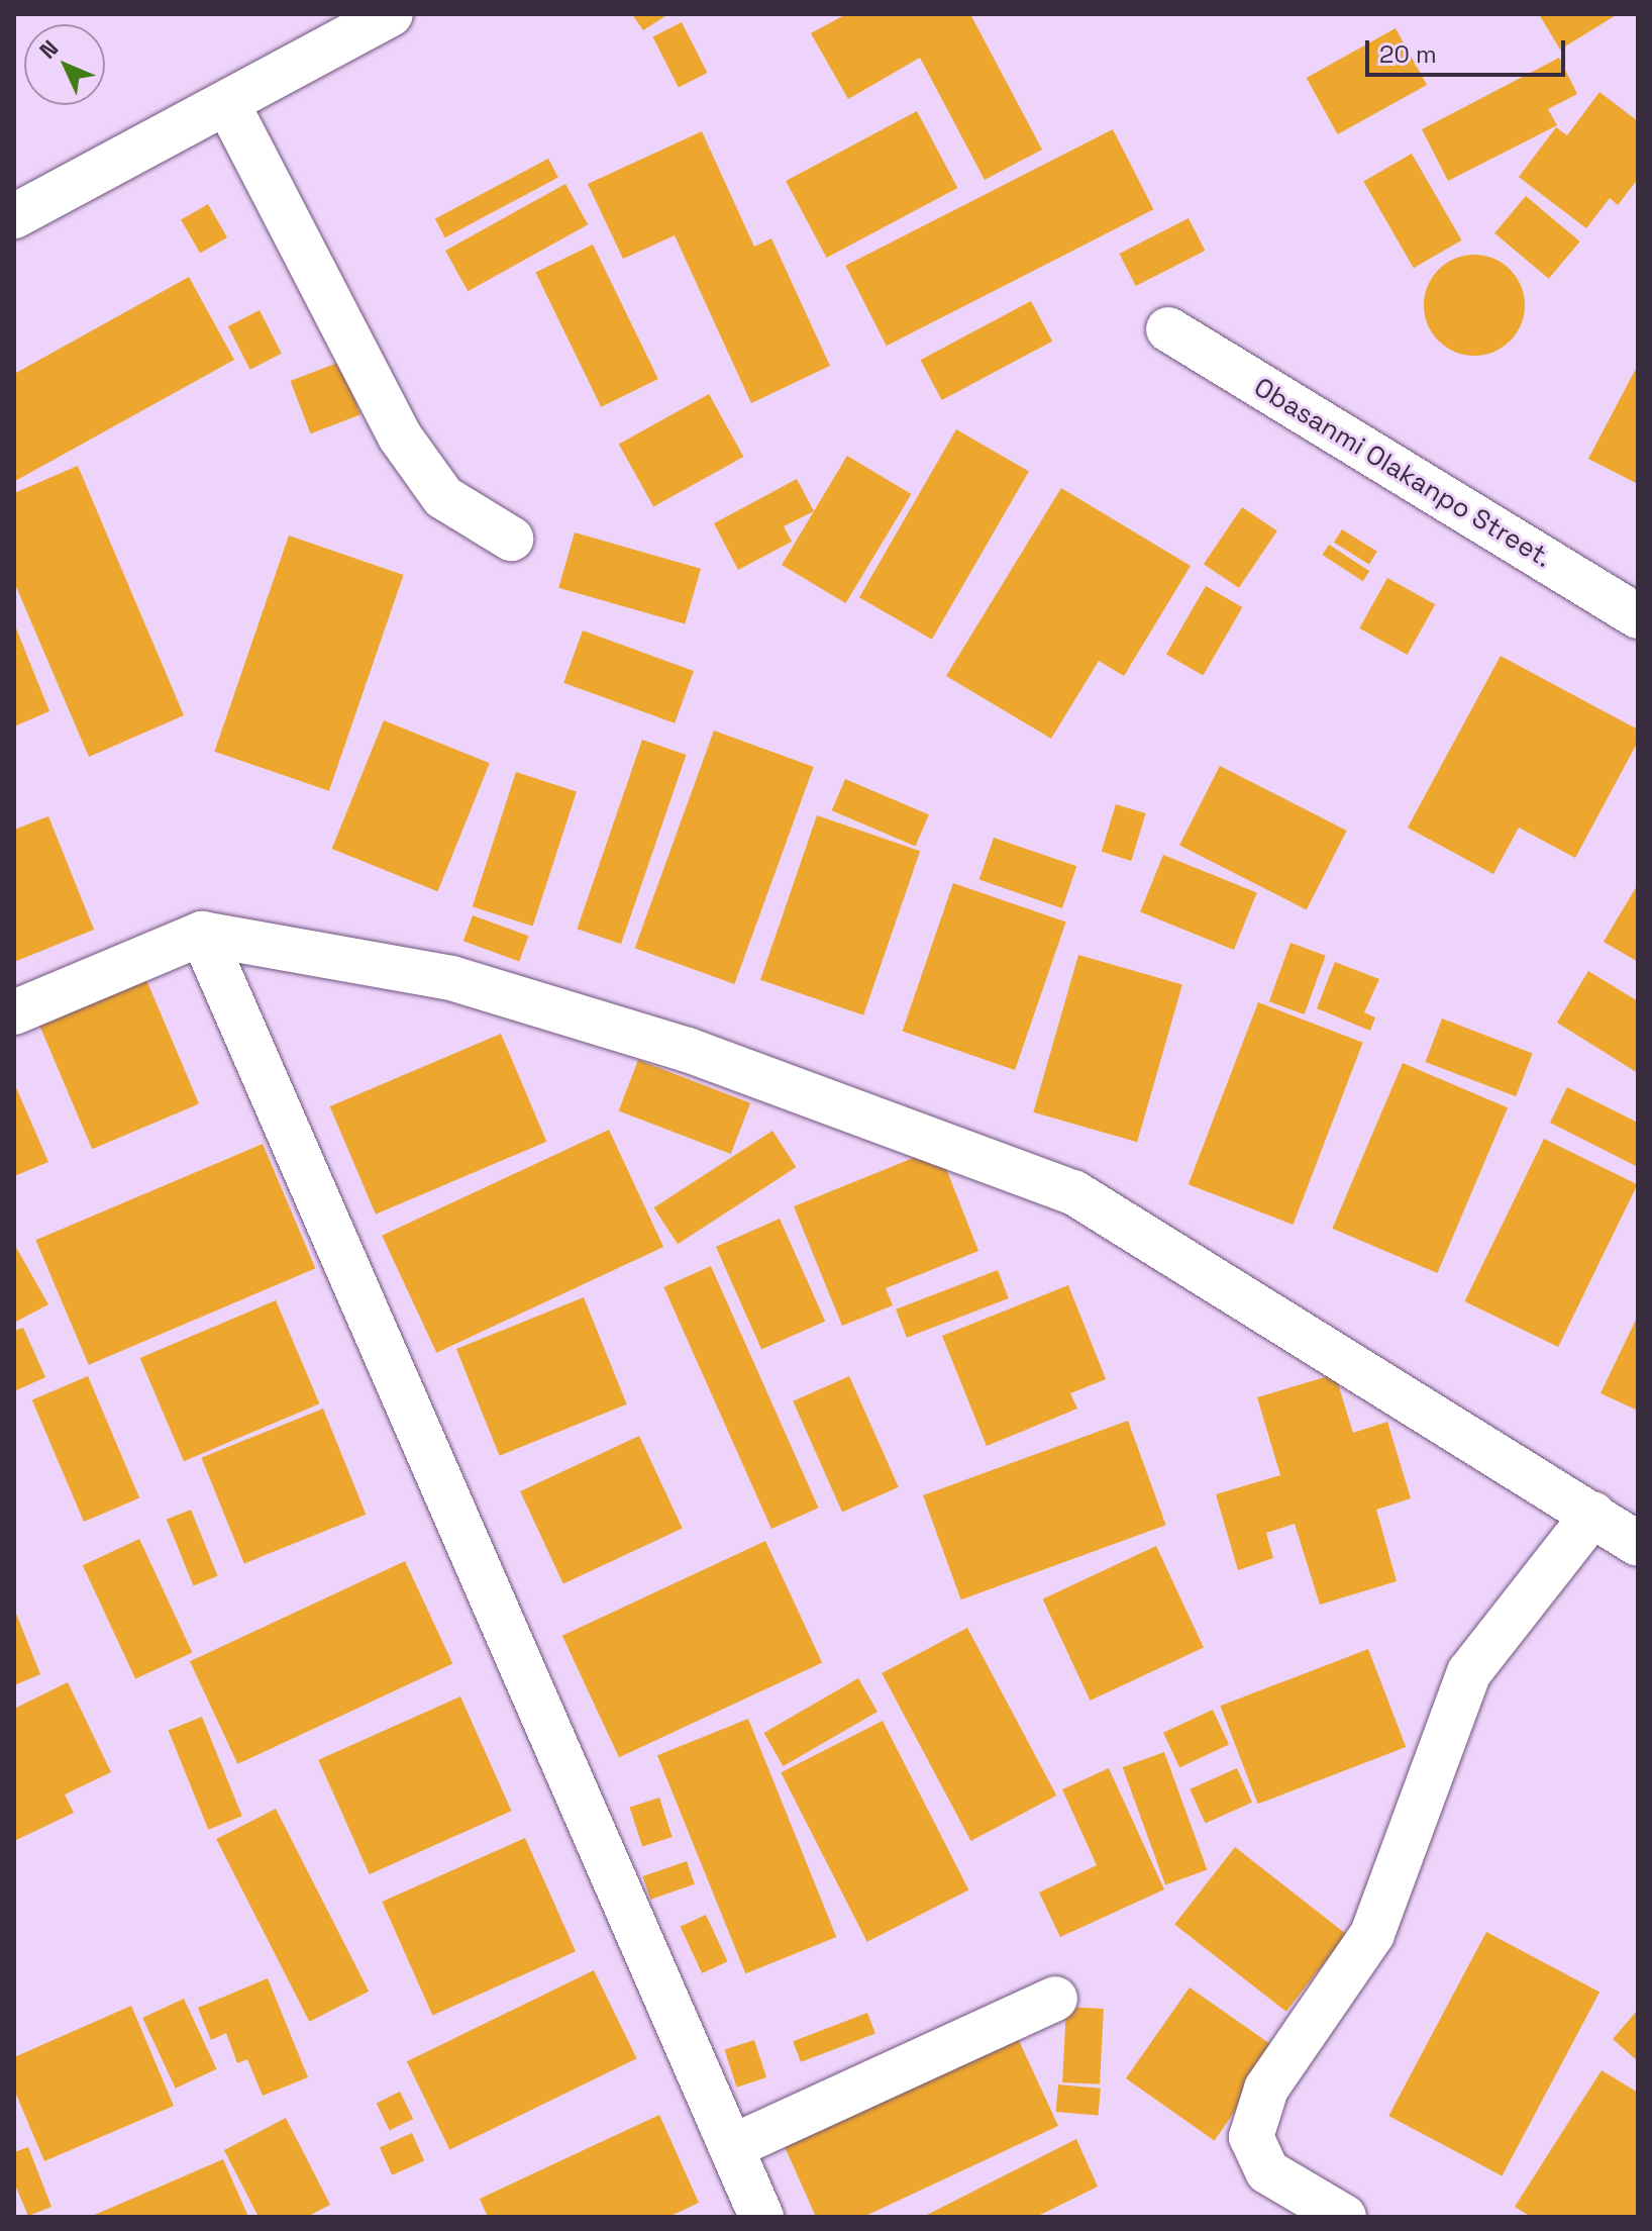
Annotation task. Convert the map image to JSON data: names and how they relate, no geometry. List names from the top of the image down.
{
  "streets": {
    "street": ["Obasanmi Olakanpo Street."]
  },
  "scale_bar": "20 m",
  "north": "top left"
}
